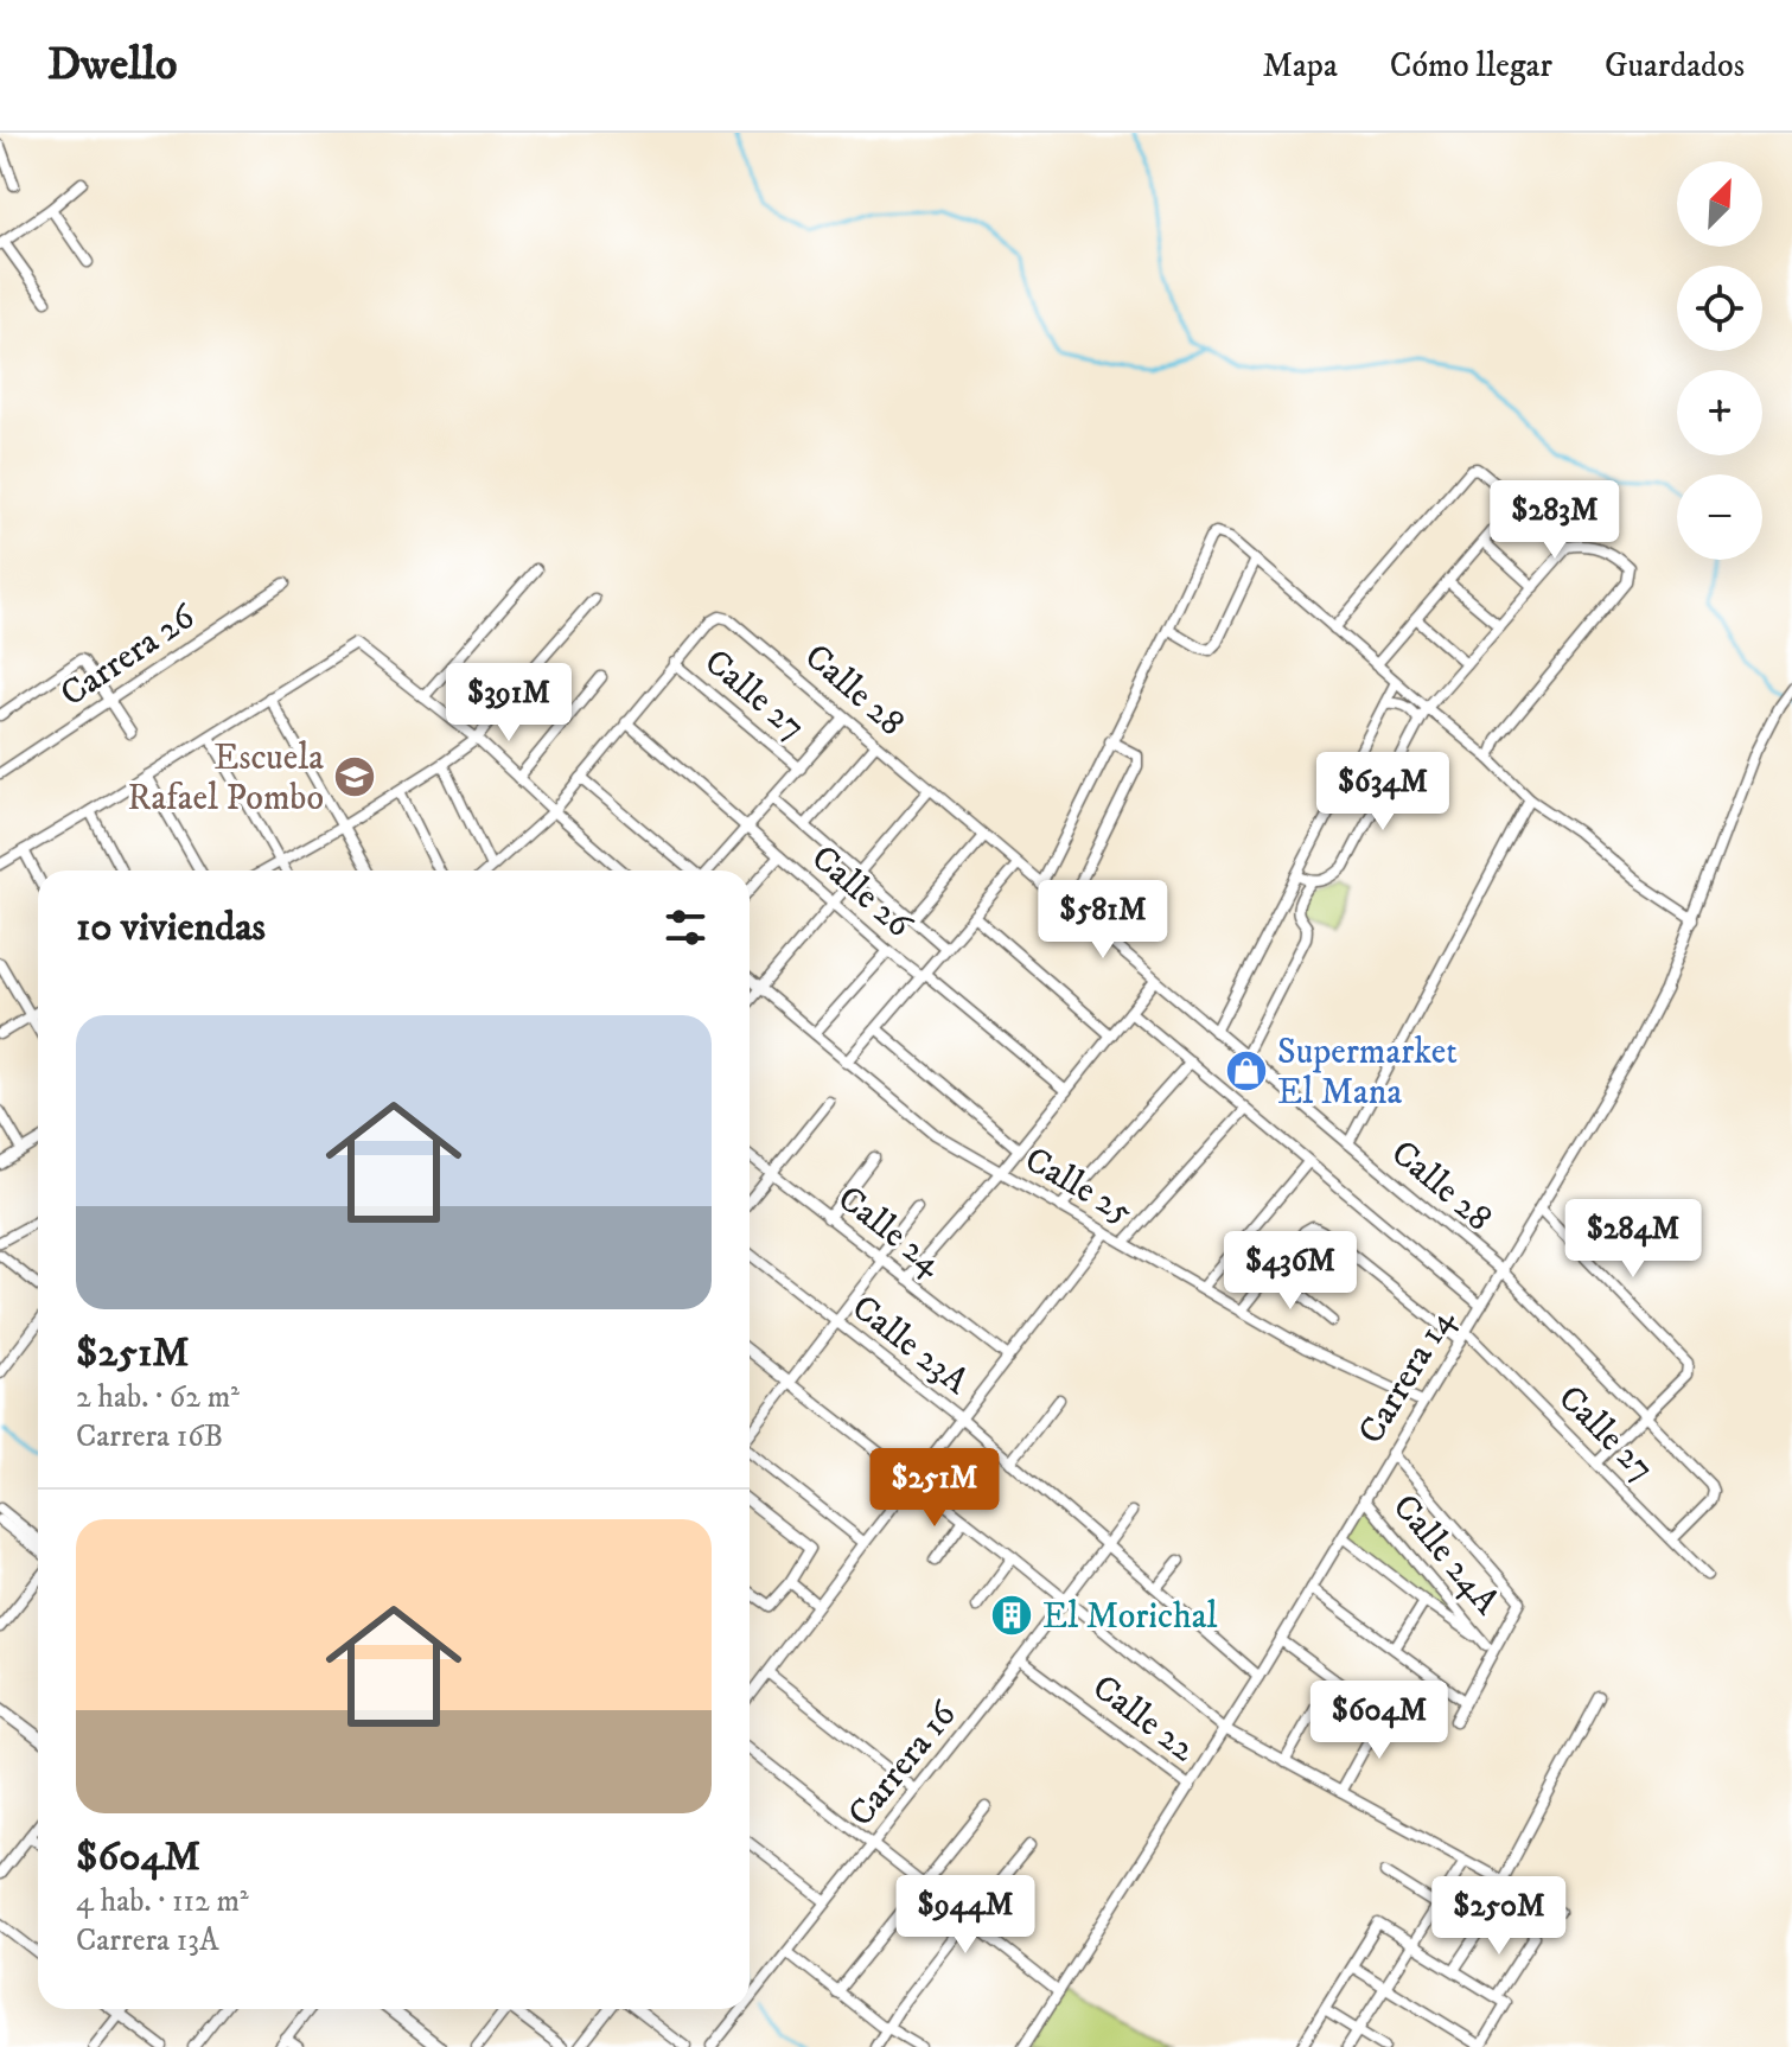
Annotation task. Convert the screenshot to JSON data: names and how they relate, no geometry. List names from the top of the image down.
{
  "streets": {
    "street": [
      "Carrera 26",
      "Calle 28",
      "Calle 27",
      "Calle 26",
      "Calle 25",
      "Calle 24",
      "Calle 23A",
      "Carrera 14",
      "Calle 24A",
      "Calle 22",
      "Carrera 16"
    ]
  },
  "crossings": [
    ["Calle 28", "Calle 27"],
    ["Calle 28", "Carrera 14"],
    ["Calle 27", "Carrera 14"],
    ["Calle 25", "Carrera 14"],
    ["Calle 23A", "Carrera 14"],
    ["Calle 23A", "Carrera 16"],
    ["Carrera 14", "Calle 24A"],
    ["Carrera 14", "Calle 22"],
    ["Calle 22", "Carrera 16"]
  ],
  "places": {
    "school or university": ["Escuela Rafael Pombo"],
    "shop": ["Supermarket El Mana"],
    "building": ["El Morichal"]
  },
  "north": "top right",
  "page": {
    "header": "Dwello",
    "nav": ["Mapa", "Cómo llegar", "Guardados"],
    "map_buttons": ["+", "−"],
    "price": [
      "$283M",
      "$391M",
      "$634M",
      "$581M",
      "$284M",
      "$436M",
      "$251M",
      "$604M",
      "$944M",
      "$250M"
    ],
    "heading": "10 viviendas",
    "list": [
      {
        "name": "$251M",
        "note": "2 hab. · 62 m² · Carrera 16B"
      },
      {
        "name": "$604M",
        "note": "4 hab. · 112 m² · Carrera 13A"
      }
    ]
  }
}
